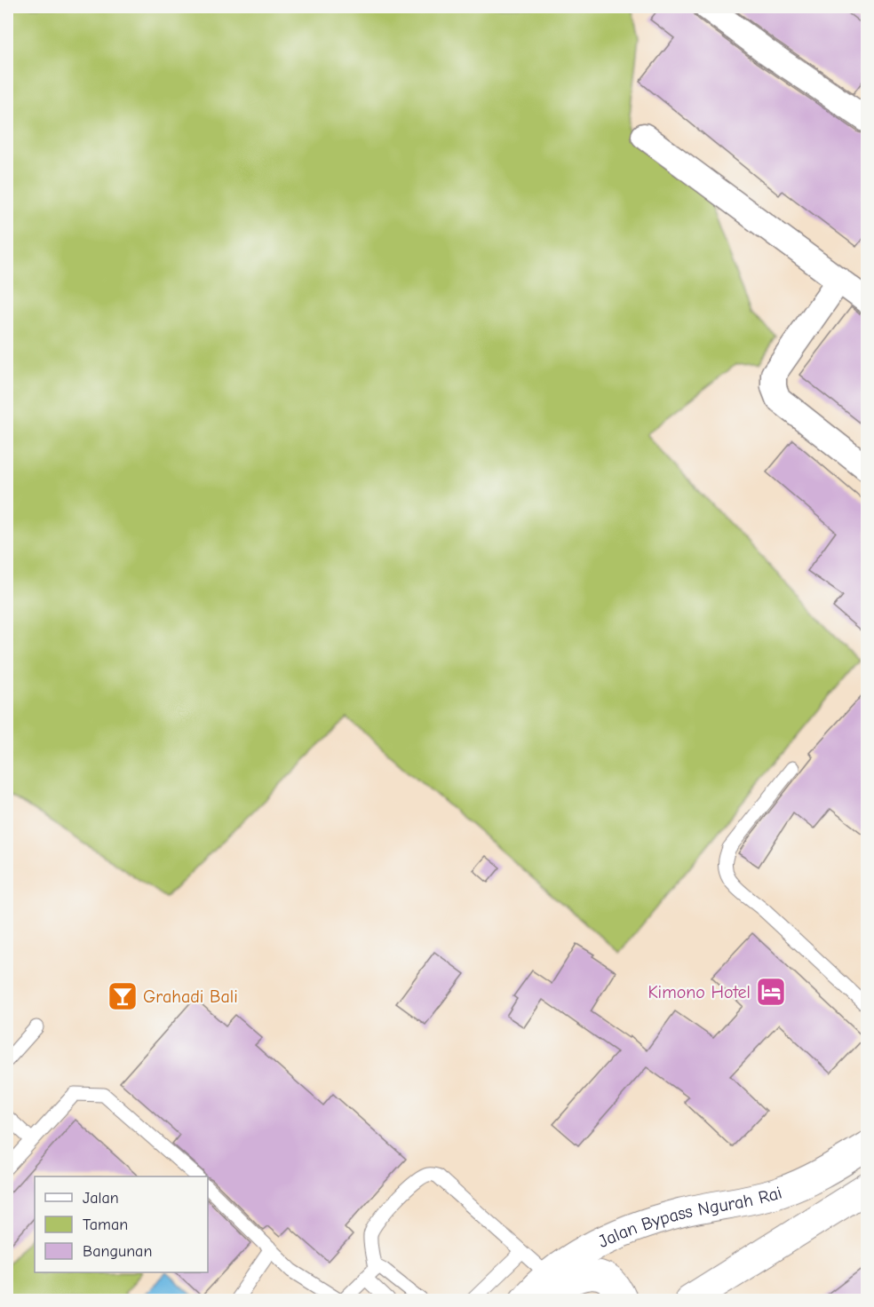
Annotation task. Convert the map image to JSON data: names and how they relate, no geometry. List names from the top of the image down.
{
  "streets": {
    "highway": ["Jalan Bypass Ngurah Rai"]
  },
  "places": {
    "hotel": ["Kimono Hotel"],
    "bar": ["Grahadi Bali"]
  },
  "legend": ["Jalan", "Taman", "Bangunan"]
}
